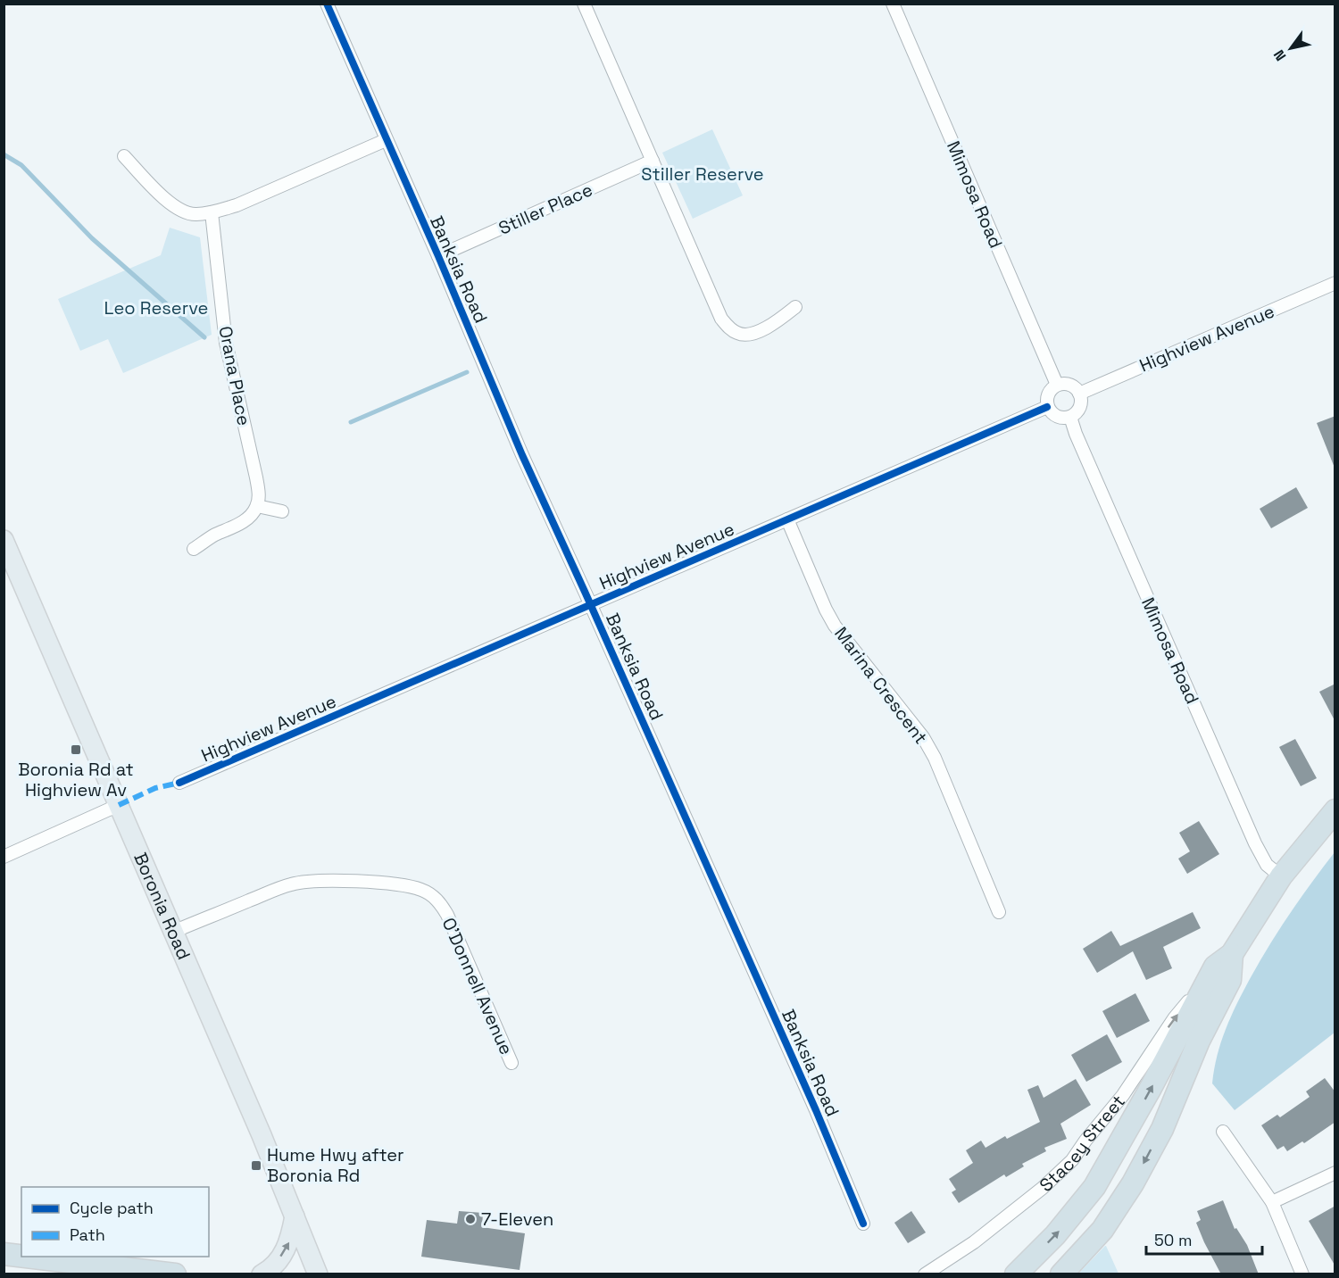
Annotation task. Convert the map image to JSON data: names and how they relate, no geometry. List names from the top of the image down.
{
  "streets": {
    "highway": ["Stacey Street"],
    "main road": ["Boronia Road"],
    "street": [
      "Mimosa Road",
      "Stiller Place",
      "Banksia Road",
      "Highview Avenue",
      "Orana Place",
      "Marina Crescent",
      "O'Donnell Avenue"
    ]
  },
  "crossings": [
    ["Mimosa Road", "Highview Avenue"],
    ["Mimosa Road", "Stacey Street"],
    ["Stiller Place", "Banksia Road"],
    ["Banksia Road", "Highview Avenue"],
    ["Highview Avenue", "Marina Crescent"],
    ["Boronia Road", "O'Donnell Avenue"]
  ],
  "parks": ["Stiller Reserve", "Leo Reserve"],
  "places": {
    "transit": ["Boronia Rd at Highview Av", "Hume Hwy after Boronia Rd"],
    "other": ["7-Eleven"]
  },
  "legend": ["Cycle path", "Path"],
  "scale_bar": "50 m",
  "north": "bottom left"
}
